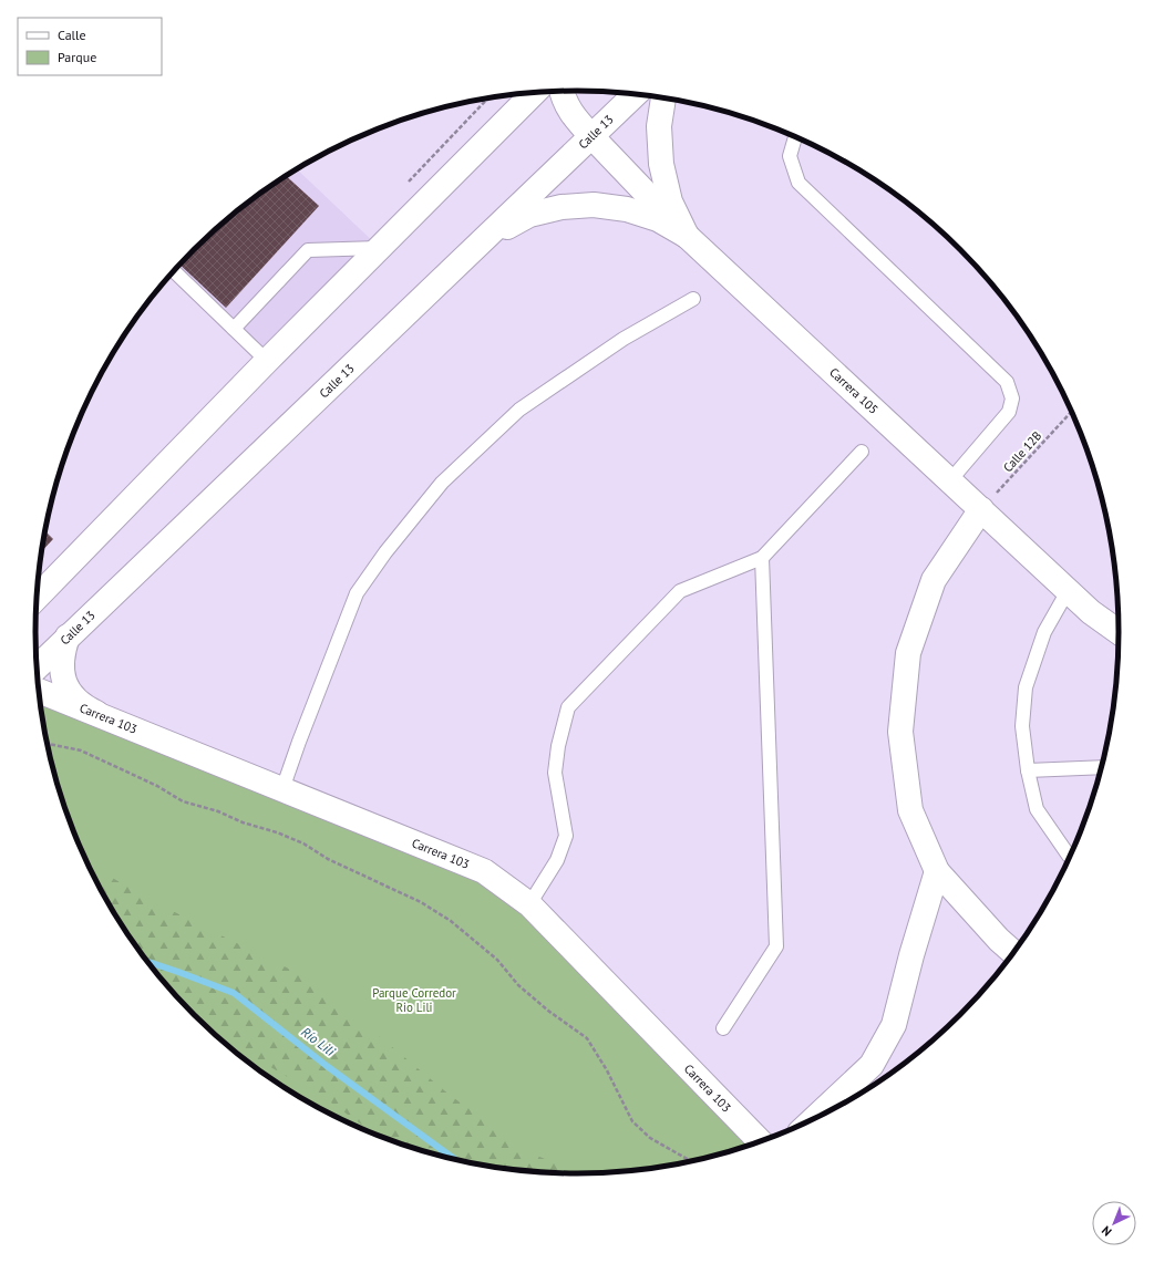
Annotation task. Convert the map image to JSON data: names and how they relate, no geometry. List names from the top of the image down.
{
  "streets": {
    "street": ["Calle 13", "Carrera 105", "Carrera 103"],
    "path": ["Calle 12B"]
  },
  "crossings": [
    ["Calle 13", "Carrera 105"],
    ["Carrera 105", "Calle 12B"]
  ],
  "water": ["Río Lili"],
  "parks": ["Parque Corredor Rio Lili"],
  "legend": ["Calle", "Parque"],
  "north": "bottom left"
}
